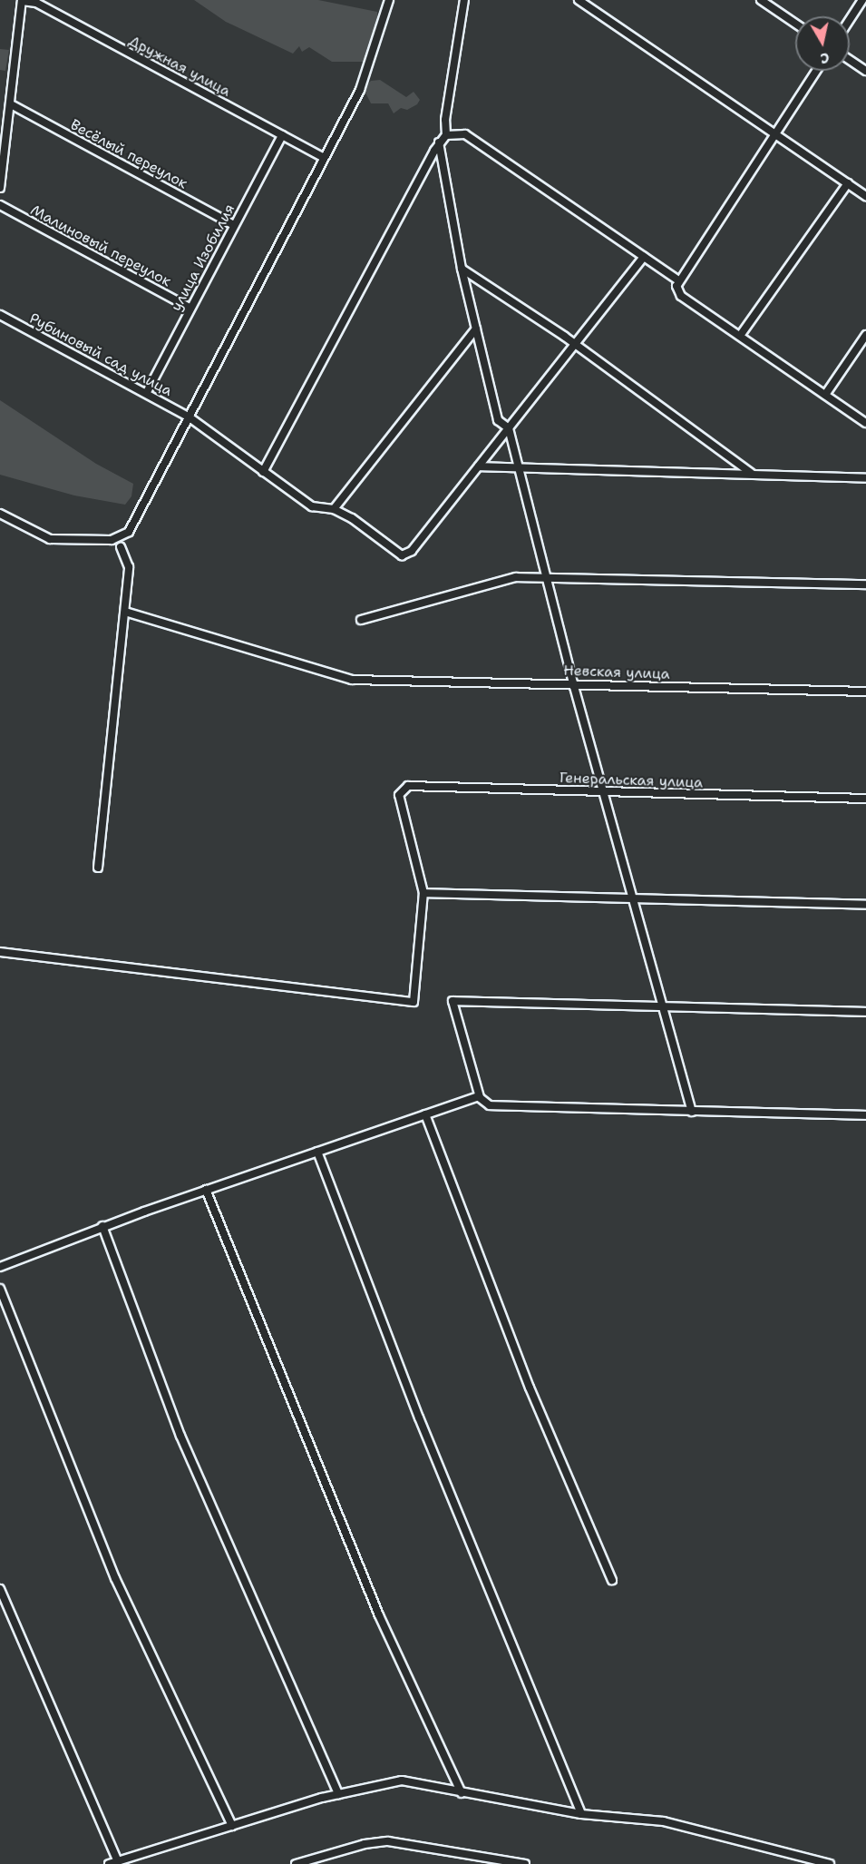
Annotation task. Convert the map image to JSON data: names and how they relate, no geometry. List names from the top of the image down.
{
  "streets": {
    "street": [
      "Дружная улица",
      "Весёлый переулок",
      "Малиновый переулок",
      "улица Изобилия",
      "Рубиновый сад улица",
      "Невская улица",
      "Генеральская улица"
    ]
  },
  "crossings": [
    ["Дружная улица", "улица Изобилия"],
    ["Весёлый переулок", "улица Изобилия"],
    ["Малиновый переулок", "улица Изобилия"],
    ["улица Изобилия", "Рубиновый сад улица"]
  ],
  "north": "bottom"
}
